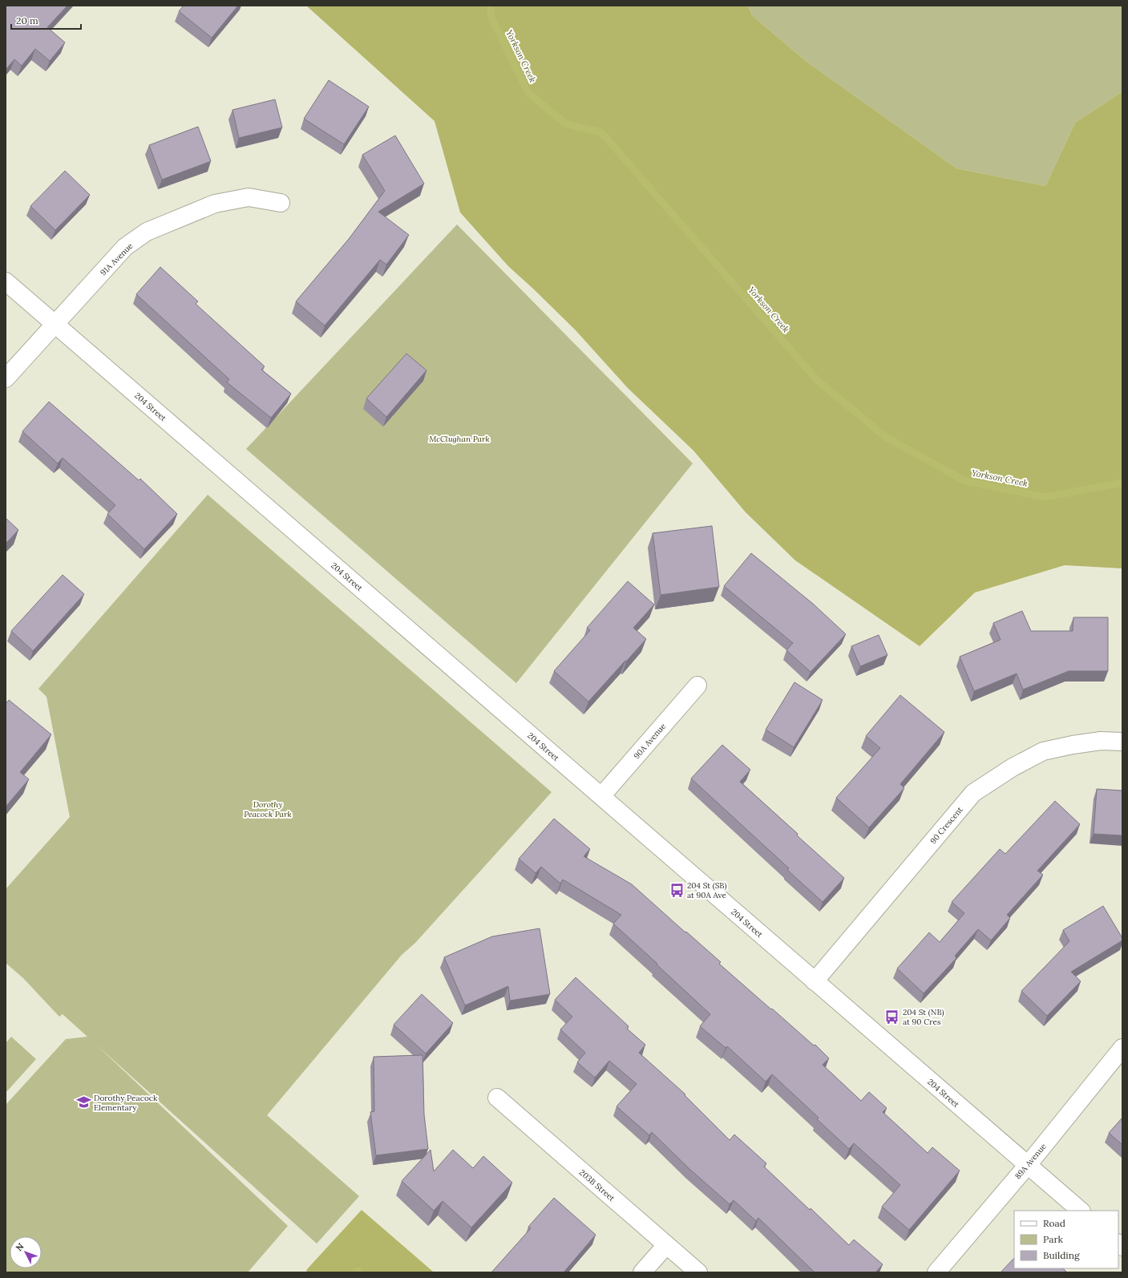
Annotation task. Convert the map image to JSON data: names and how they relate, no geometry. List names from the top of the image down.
{
  "streets": {
    "street": [
      "91A Avenue",
      "204 Street",
      "90A Avenue",
      "90 Crescent",
      "89A Avenue",
      "203B Street"
    ]
  },
  "crossings": [
    ["91A Avenue", "204 Street"],
    ["204 Street", "90A Avenue"],
    ["204 Street", "90 Crescent"],
    ["204 Street", "89A Avenue"]
  ],
  "water": ["Yorkson Creek"],
  "parks": ["McClughan Park", "Dorothy Peacock Park"],
  "places": {
    "bus stop": ["204 St (SB) at 90A Ave", "204 St (NB) at 90 Cres"],
    "school or university": ["Dorothy Peacock Elementary"]
  },
  "legend": ["Road", "Park", "Building"],
  "scale_bar": "20 m",
  "north": "top left"
}
